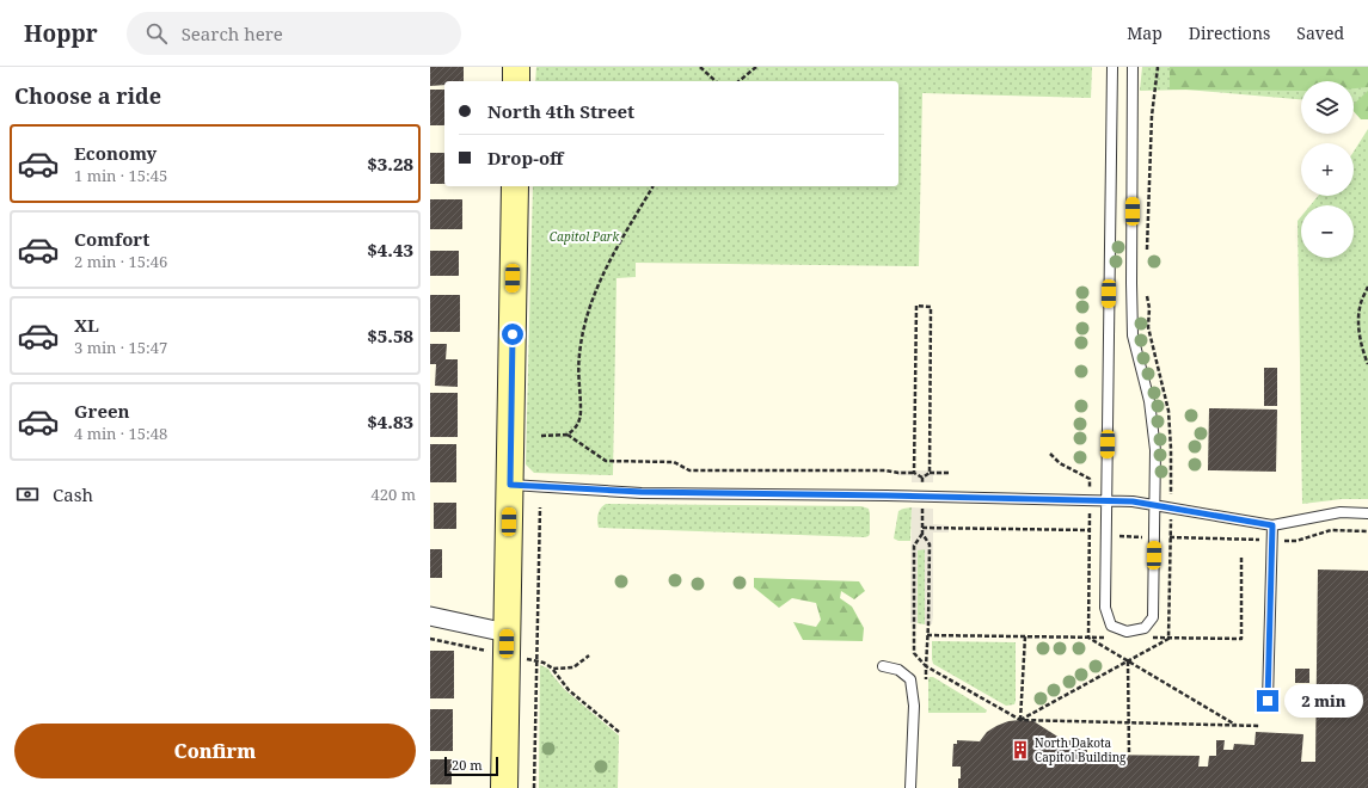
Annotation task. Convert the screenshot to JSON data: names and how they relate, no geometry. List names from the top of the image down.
{
  "parks": ["Capitol Park"],
  "places": {
    "building": ["North Dakota Capitol Building"]
  },
  "scale_bar": "20 m",
  "page": {
    "header": "Hoppr",
    "search": "Search here",
    "nav": ["Map", "Directions", "Saved"],
    "heading": "Choose a ride",
    "map_buttons": ["+", "−"],
    "banner": ["North 4th Street", "Drop-off"],
    "list": [
      {
        "name": "Economy",
        "note": "1 min · 15:45",
        "value": "$3.28"
      },
      {
        "name": "Comfort",
        "note": "2 min · 15:46",
        "value": "$4.43"
      },
      {
        "name": "XL",
        "note": "3 min · 15:47",
        "value": "$5.58"
      },
      {
        "name": "Green",
        "note": "4 min · 15:48",
        "value": "$4.83"
      }
    ],
    "pay": ["Cash", "420 m"],
    "bubble": "2 min",
    "buttons": "Confirm",
    "scale": "20 m"
  }
}
